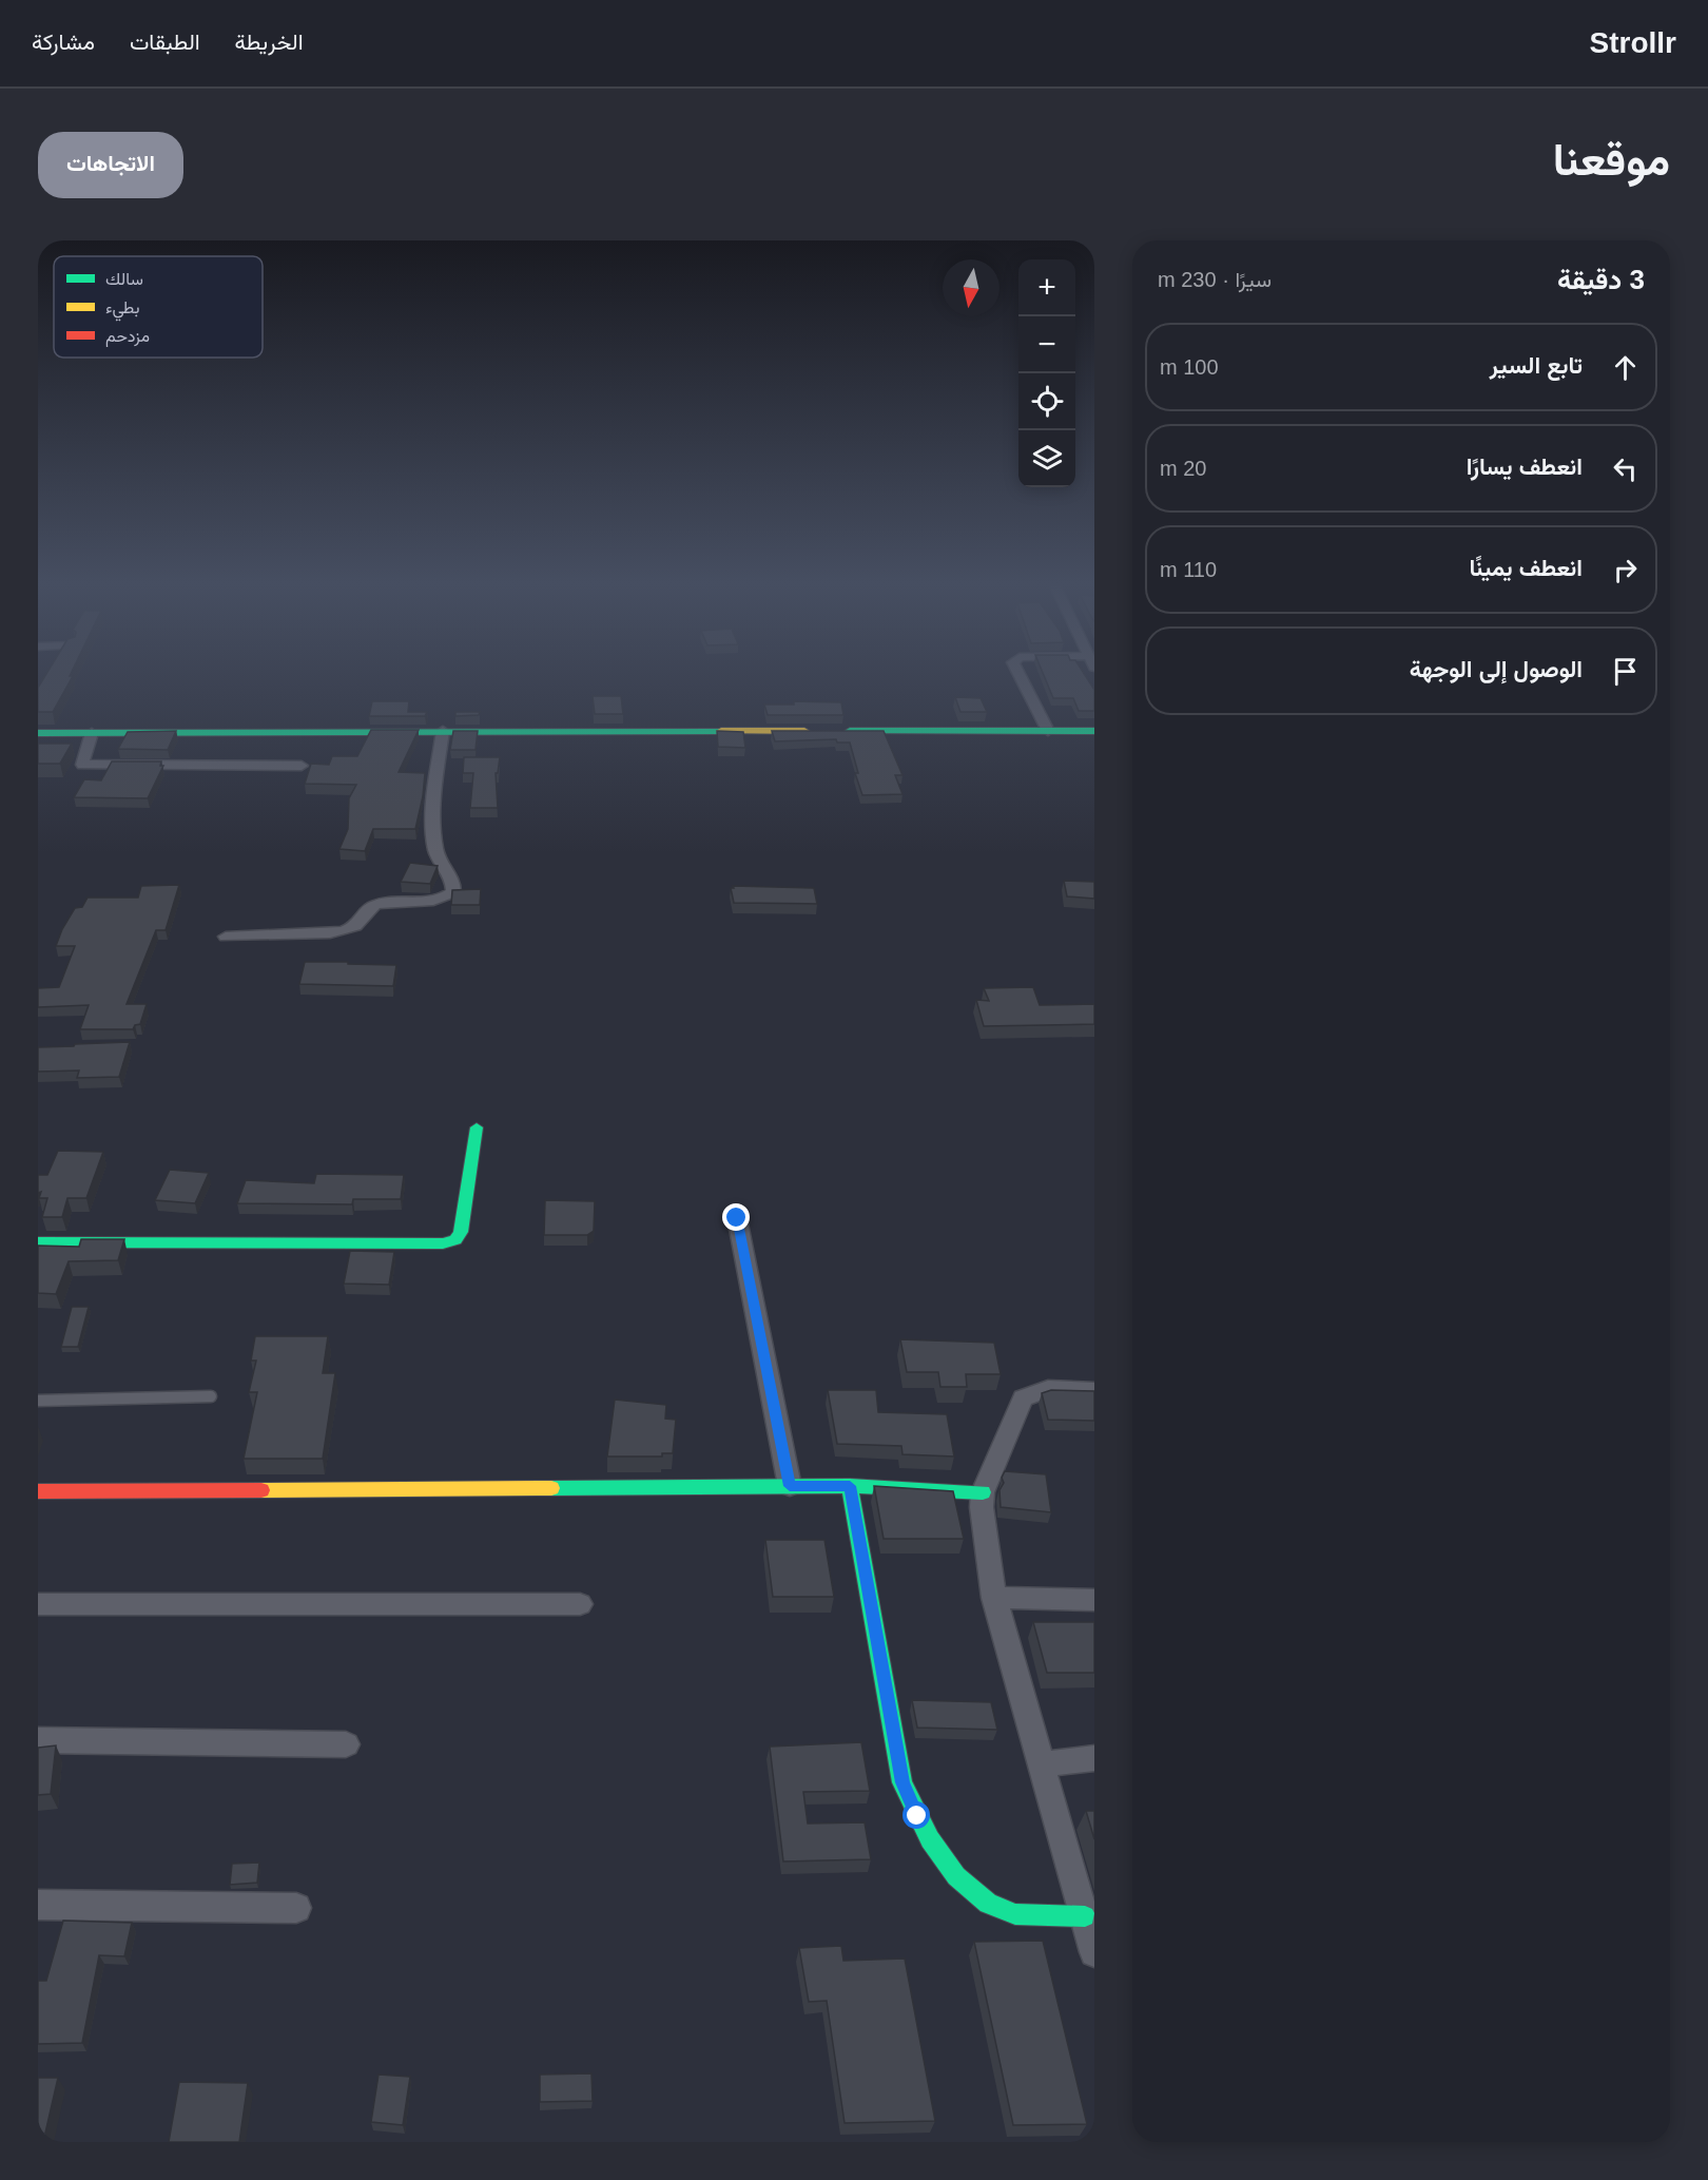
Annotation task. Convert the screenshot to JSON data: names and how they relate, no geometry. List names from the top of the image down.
{
  "legend": ["سالك", "بطيء", "مزدحم"],
  "north": "bottom",
  "page": {
    "header": "Strollr",
    "nav": ["الخريطة", "الطبقات", "مشاركة"],
    "title": "موقعنا",
    "buttons": "الاتجاهات",
    "heading": ["3 دقيقة", "سيرًا · 230 m"],
    "map_buttons": ["+", "−"],
    "list": [
      ["تابع السير", "100 m"],
      ["انعطف يسارًا", "20 m"],
      ["انعطف يمينًا", "110 m"],
      "الوصول إلى الوجهة"
    ]
  }
}
